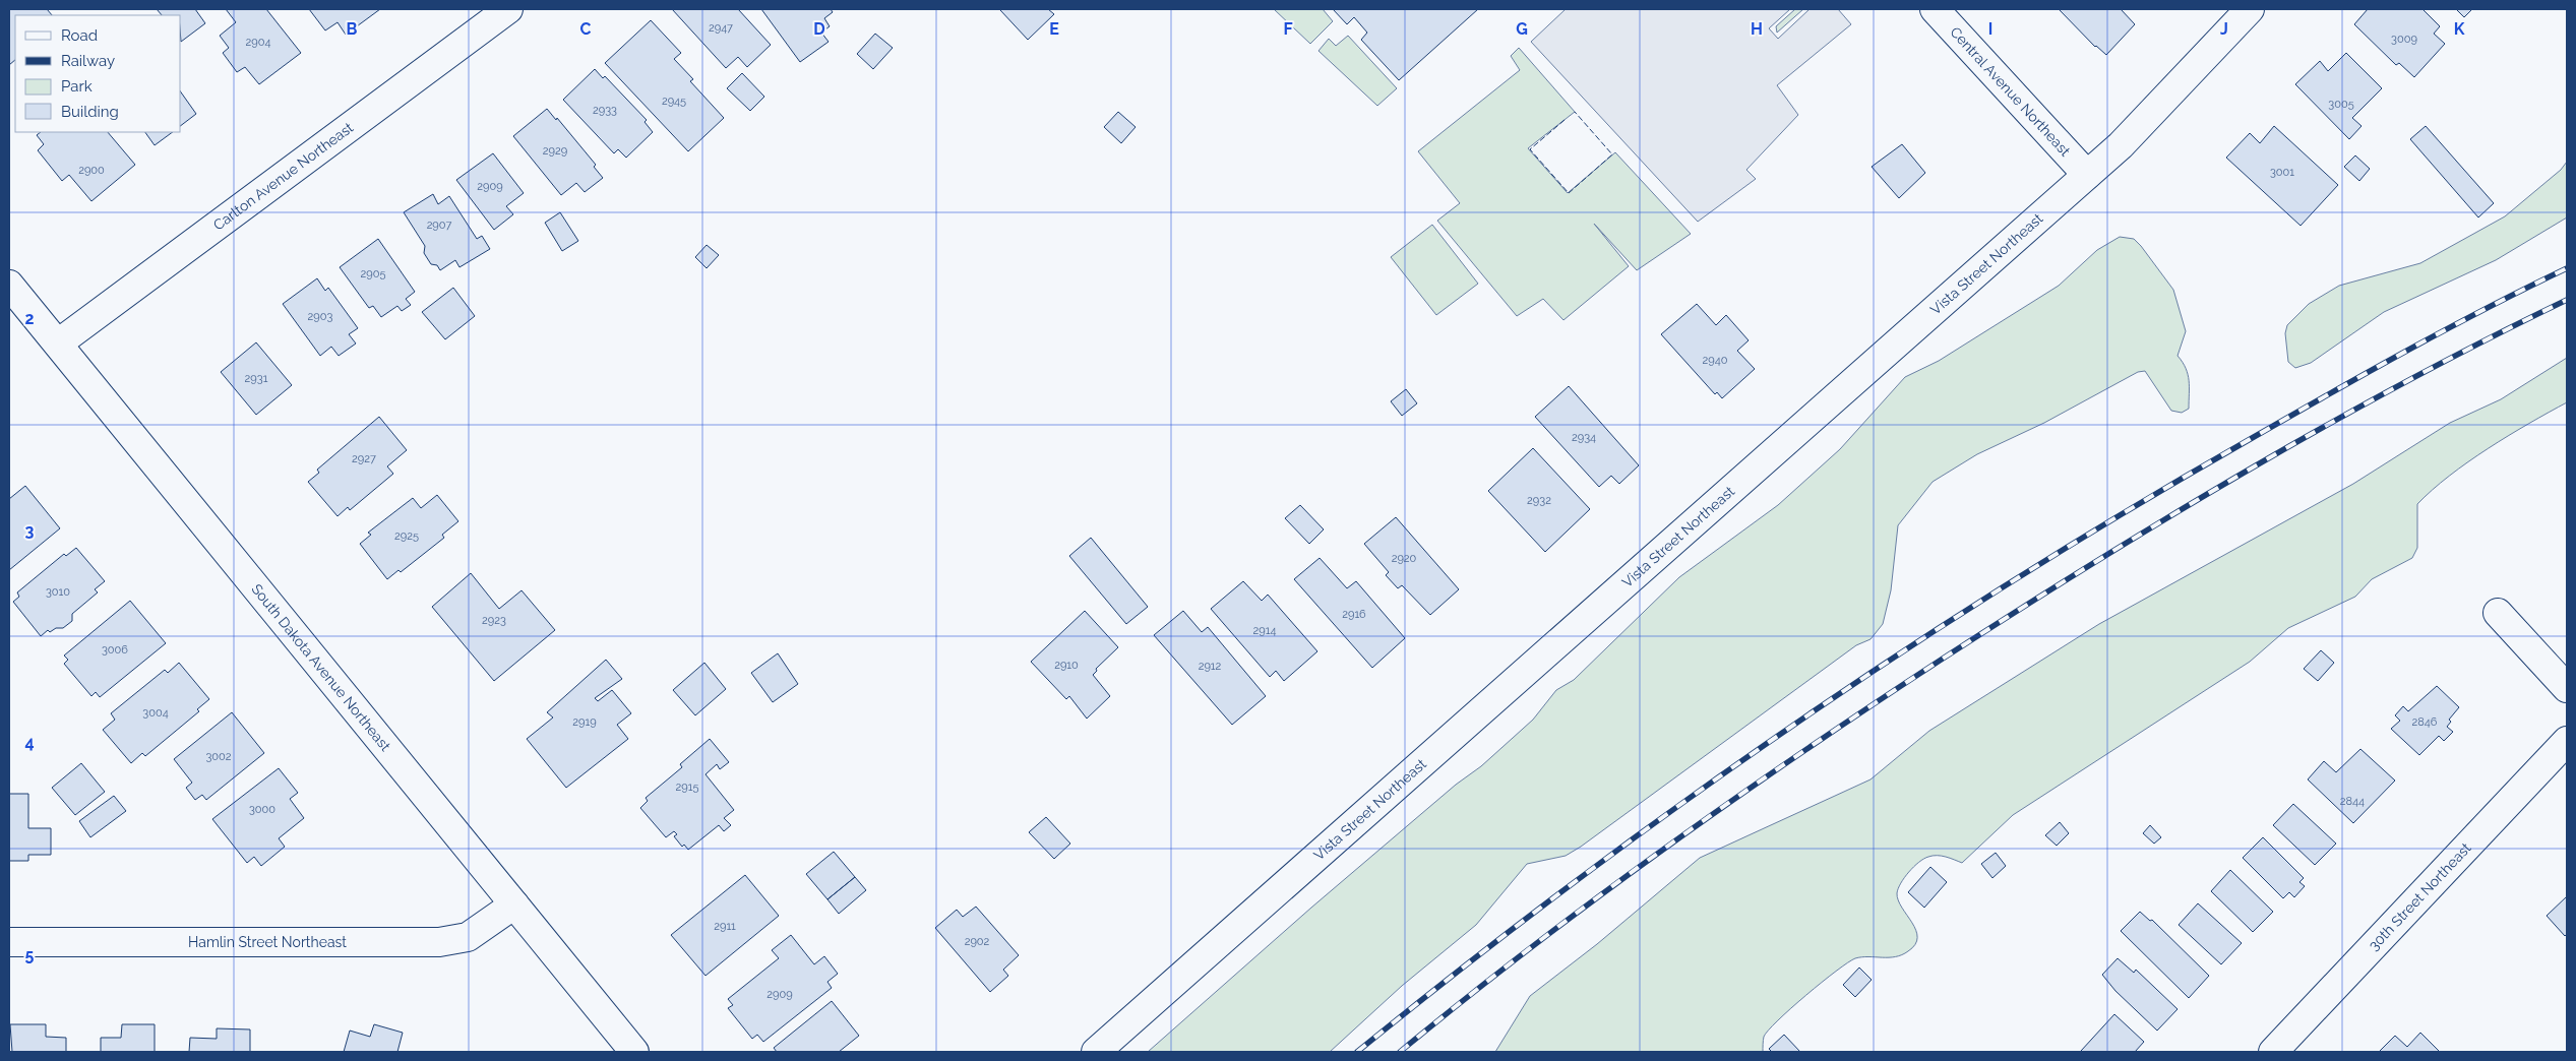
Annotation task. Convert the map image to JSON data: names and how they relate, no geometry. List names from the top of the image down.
{
  "streets": {
    "street": [
      "Central Avenue Northeast",
      "Carlton Avenue Northeast",
      "Vista Street Northeast",
      "South Dakota Avenue Northeast",
      "30th Street Northeast",
      "Hamlin Street Northeast"
    ]
  },
  "crossings": [
    ["Central Avenue Northeast", "Vista Street Northeast"],
    ["Carlton Avenue Northeast", "South Dakota Avenue Northeast"],
    ["South Dakota Avenue Northeast", "Hamlin Street Northeast"]
  ],
  "house_numbers": [
    "2947",
    "3009",
    "2904",
    "2945",
    "3005",
    "2933",
    "2929",
    "2900",
    "3001",
    "2909",
    "2907",
    "2905",
    "2903",
    "2940",
    "2931",
    "2934",
    "2927",
    "2932",
    "2925",
    "2920",
    "3010",
    "2916",
    "2923",
    "2914",
    "3006",
    "2910",
    "2912",
    "3004",
    "2919",
    "2846",
    "3002",
    "2915",
    "2844",
    "3000",
    "2911",
    "2902",
    "2909"
  ],
  "legend": [
    "Road",
    "Railway",
    "Park",
    "Building"
  ],
  "grid": {
    "columns": [
      "B",
      "C",
      "D",
      "E",
      "F",
      "G",
      "H",
      "I",
      "J",
      "K"
    ],
    "rows": [
      "2",
      "3",
      "4",
      "5"
    ]
  }
}
